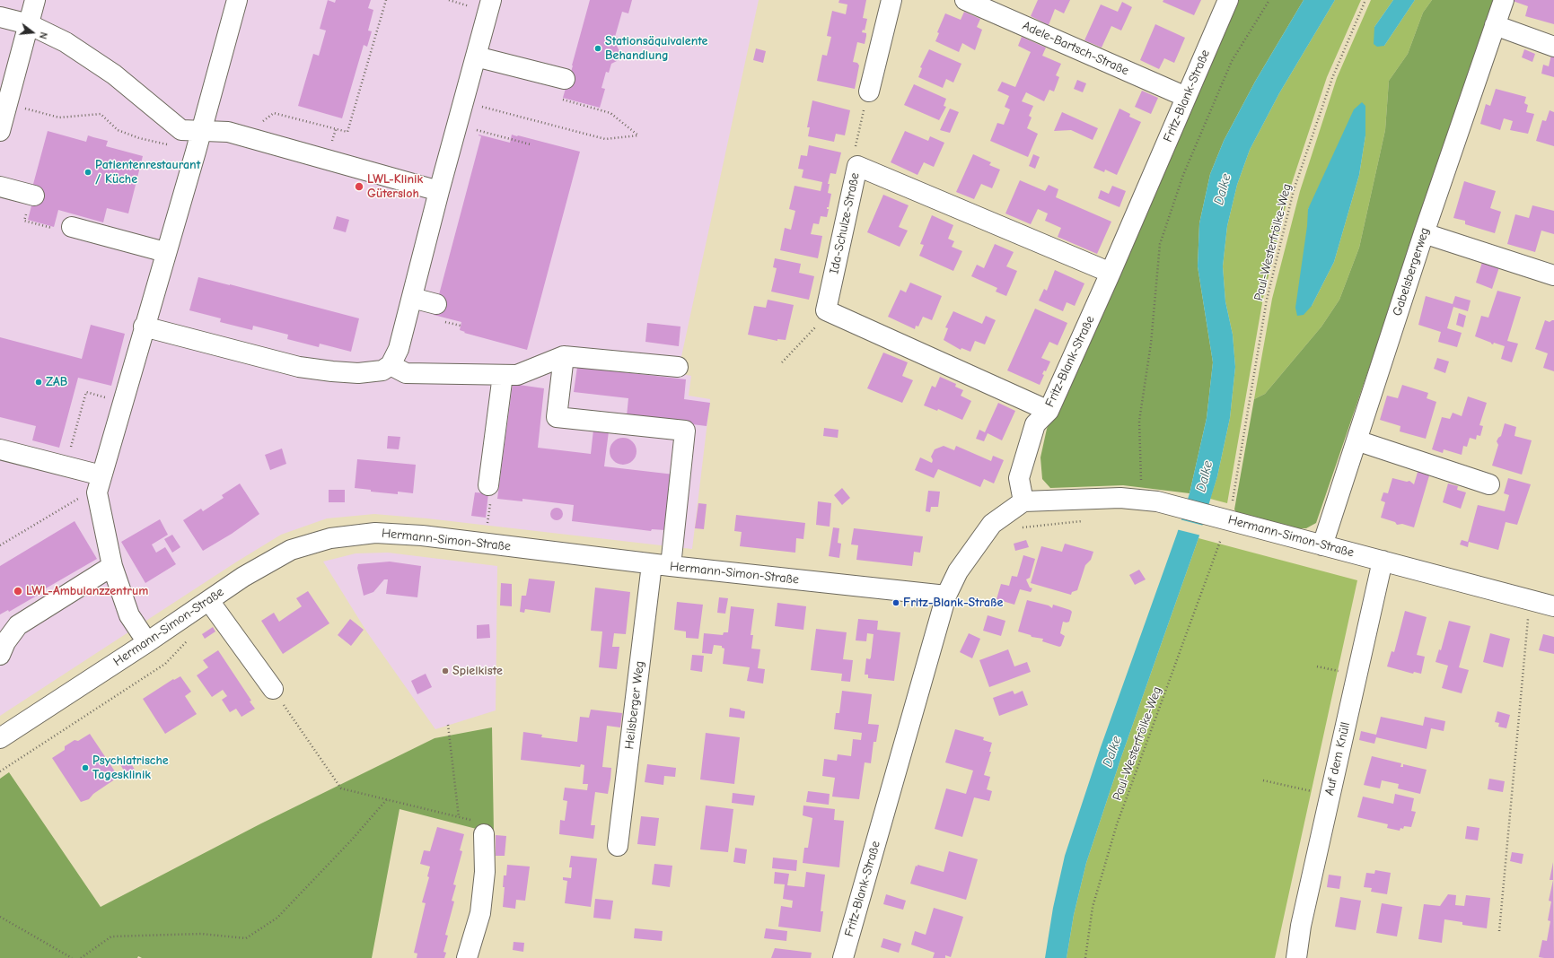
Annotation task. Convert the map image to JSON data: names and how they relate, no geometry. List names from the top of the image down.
{
  "streets": {
    "street": [
      "Adele-Bartsch-Straße",
      "Fritz-Blank-Straße",
      "Ida-Schulze-Straße",
      "Gabelsbergerweg",
      "Hermann-Simon-Straße",
      "Heilsberger Weg",
      "Auf dem Knüll"
    ],
    "path": ["Paul-Westerfrölke-Weg"]
  },
  "crossings": [
    ["Adele-Bartsch-Straße", "Fritz-Blank-Straße"],
    ["Fritz-Blank-Straße", "Ida-Schulze-Straße"],
    ["Fritz-Blank-Straße", "Hermann-Simon-Straße"],
    ["Gabelsbergerweg", "Hermann-Simon-Straße"],
    ["Hermann-Simon-Straße", "Heilsberger Weg"],
    ["Hermann-Simon-Straße", "Auf dem Knüll"]
  ],
  "water": ["Dalke"],
  "places": [
    "Stationsäquivalente Behandlung",
    "Patientenrestaurant / Küche",
    "LWL-Klinik Gütersloh",
    "ZAB",
    "LWL-Ambulanzzentrum",
    "Fritz-Blank-Straße",
    "Spielkiste",
    "Psychlatrische Tagesklinik"
  ],
  "north": "right"
}
